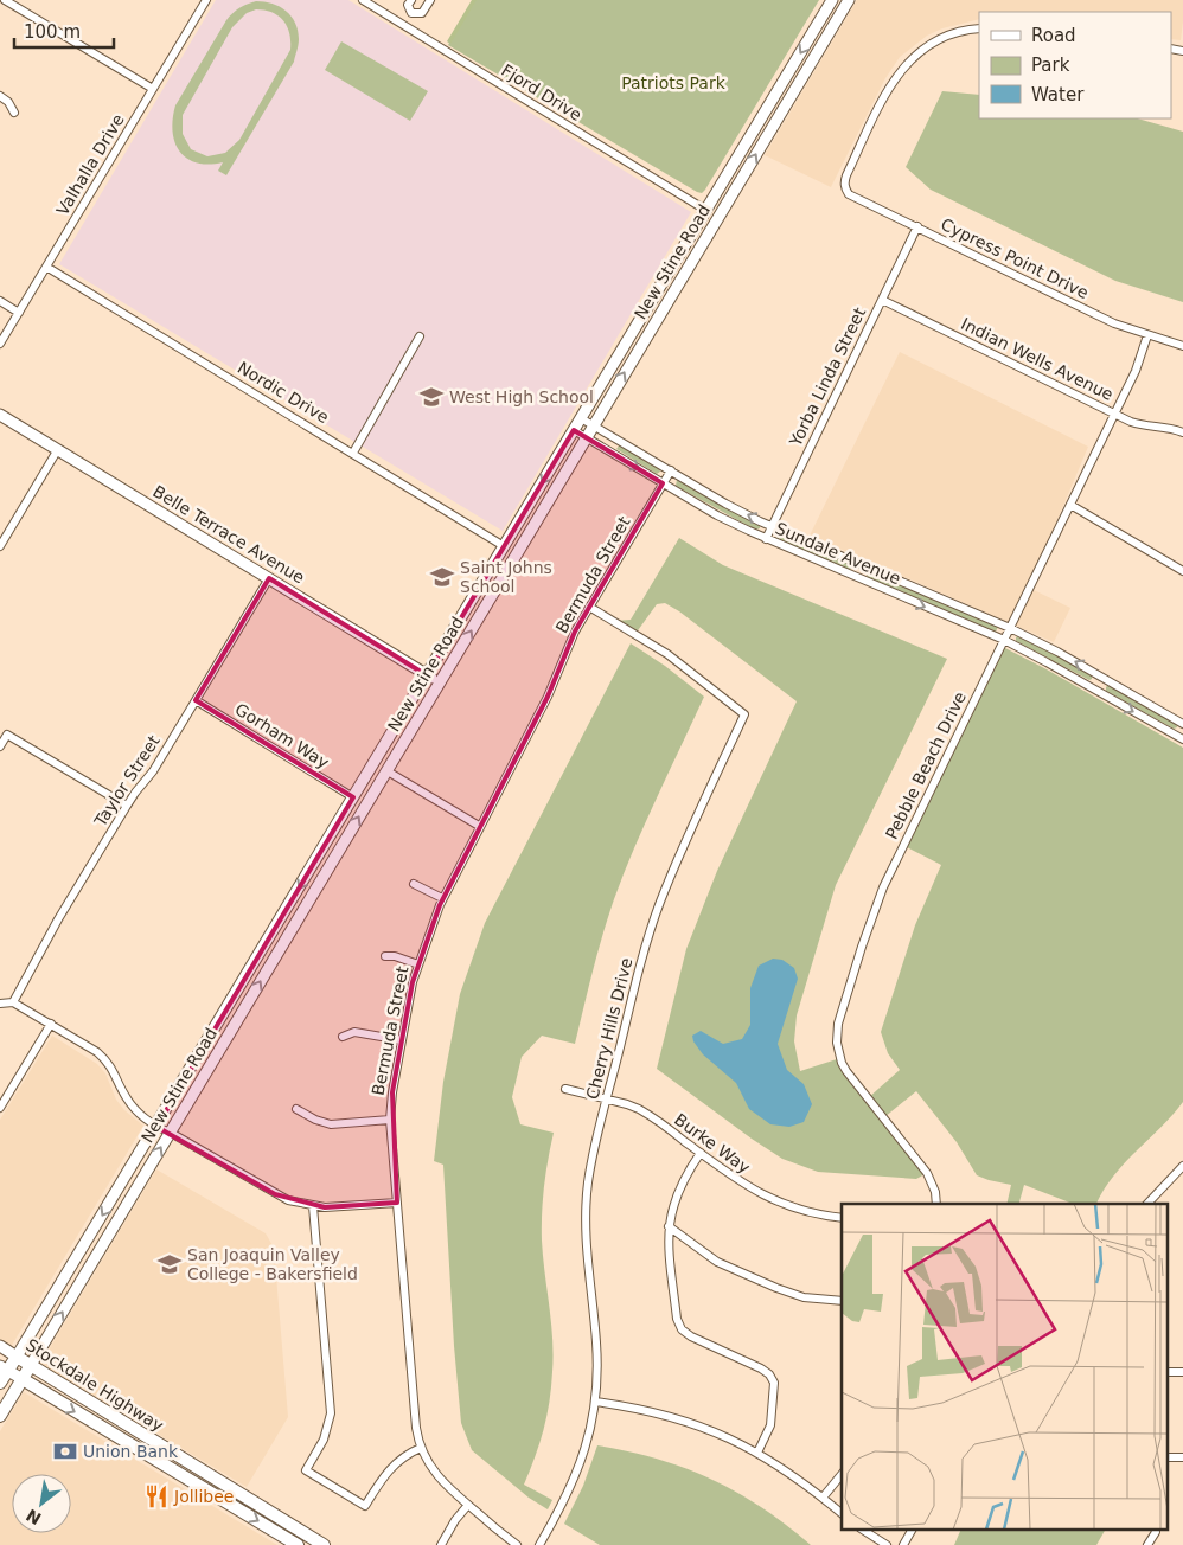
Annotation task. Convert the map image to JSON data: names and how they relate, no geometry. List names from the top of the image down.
{
  "streets": {
    "main road": ["New Stine Road", "Belle Terrace Avenue", "Stockdale Highway"],
    "street": [
      "Fjord Drive",
      "Valhalla Drive",
      "Cypress Point Drive",
      "Indian Wells Avenue",
      "Yorba Linda Street",
      "Nordic Drive",
      "Sundale Avenue",
      "Bermuda Street",
      "Gorham Way",
      "Pebble Beach Drive",
      "Taylor Street",
      "Cherry Hills Drive",
      "Burke Way"
    ]
  },
  "crossings": [
    ["Fjord Drive", "New Stine Road"],
    ["Valhalla Drive", "Nordic Drive"],
    ["Cypress Point Drive", "Yorba Linda Street"],
    ["Cypress Point Drive", "Pebble Beach Drive"],
    ["New Stine Road", "Nordic Drive"],
    ["New Stine Road", "Belle Terrace Avenue"],
    ["New Stine Road", "Sundale Avenue"],
    ["New Stine Road", "Gorham Way"],
    ["New Stine Road", "Stockdale Highway"],
    ["Indian Wells Avenue", "Yorba Linda Street"],
    ["Indian Wells Avenue", "Pebble Beach Drive"],
    ["Yorba Linda Street", "Sundale Avenue"],
    ["Belle Terrace Avenue", "Taylor Street"],
    ["Sundale Avenue", "Bermuda Street"],
    ["Sundale Avenue", "Pebble Beach Drive"],
    ["Bermuda Street", "Cherry Hills Drive"],
    ["Gorham Way", "Taylor Street"],
    ["Cherry Hills Drive", "Burke Way"]
  ],
  "parks": ["Patriots Park"],
  "places": {
    "school or university": ["West High School", "Saint Johns School", "San Joaquin Valley College - Bakersfield"],
    "bank": ["Union Bank"],
    "restaurant": ["Jollibee"]
  },
  "legend": ["Road", "Park", "Water"],
  "scale_bar": "100 m",
  "north": "bottom left"
}
